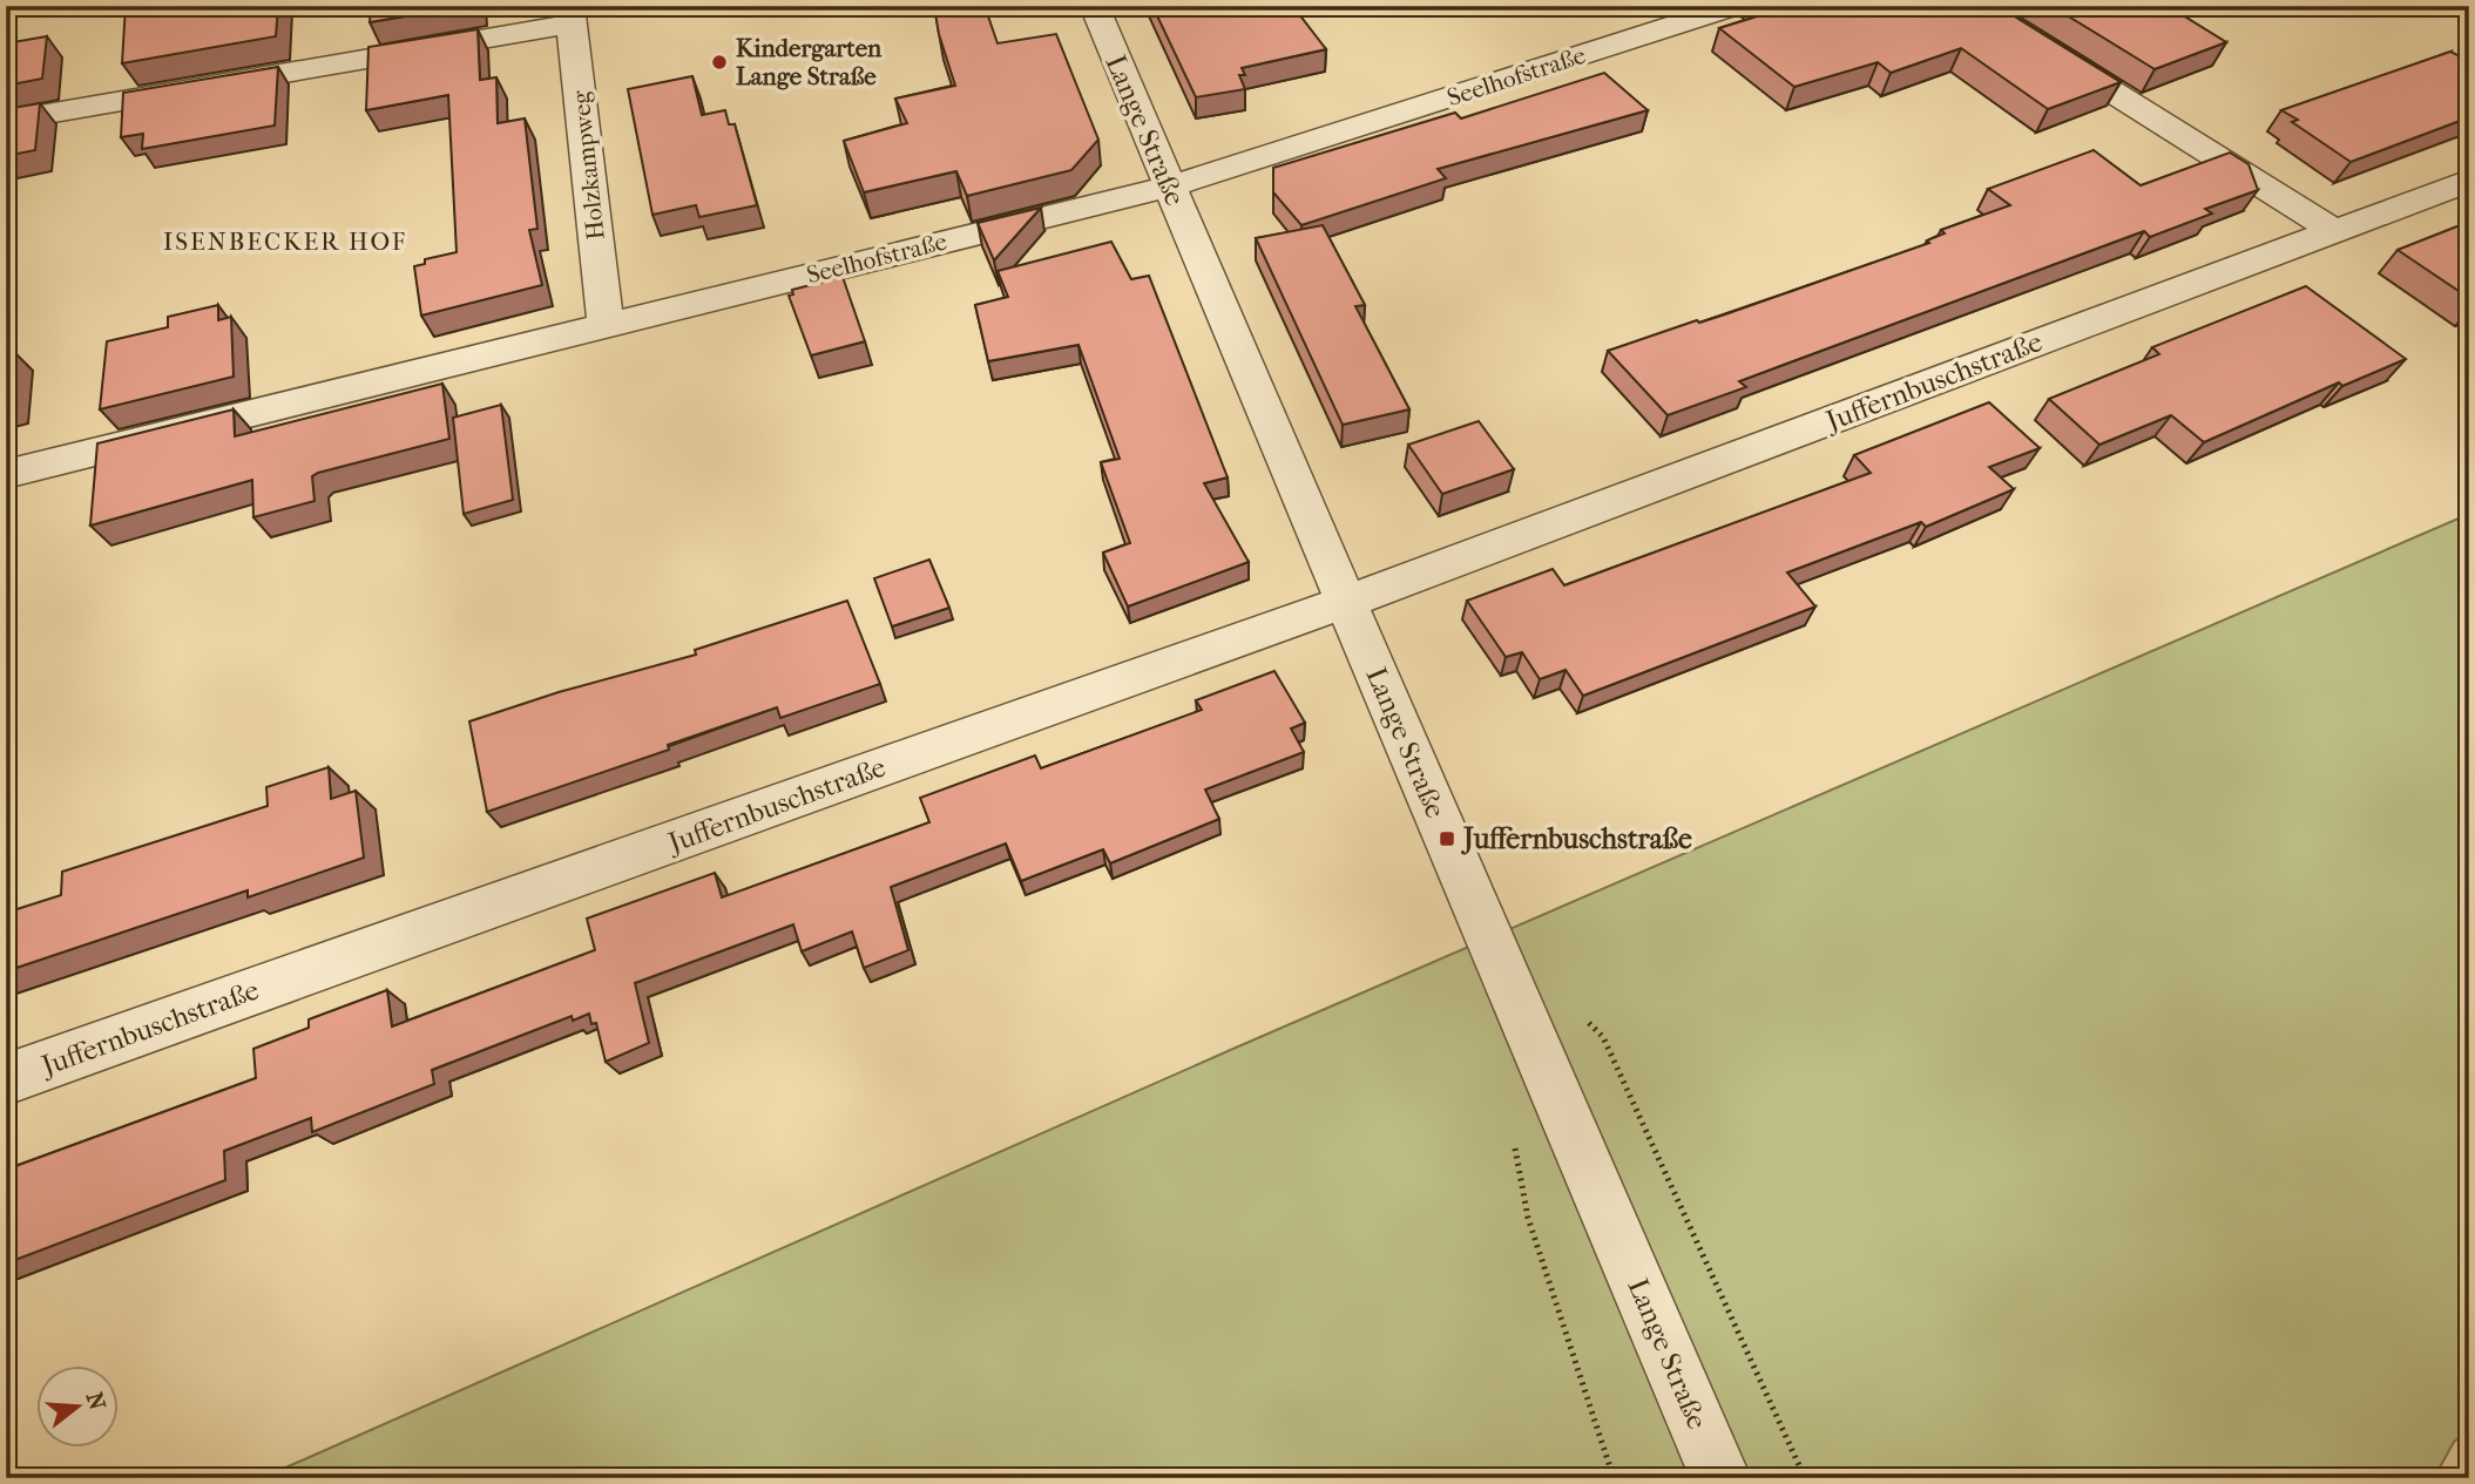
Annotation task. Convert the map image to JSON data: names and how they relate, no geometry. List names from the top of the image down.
{
  "streets": {
    "street": [
      "Seelhofstraße",
      "Lange Straße",
      "Holzkampweg",
      "Juffernbuschstraße"
    ]
  },
  "crossings": [
    ["Seelhofstraße", "Lange Straße"],
    ["Seelhofstraße", "Holzkampweg"],
    ["Lange Straße", "Juffernbuschstraße"]
  ],
  "districts": ["ISENBECKER HOF"],
  "places": {
    "other": ["Kindergarten Lange Straße"],
    "transit": ["Juffernbuschstraße"]
  },
  "north": "right"
}
